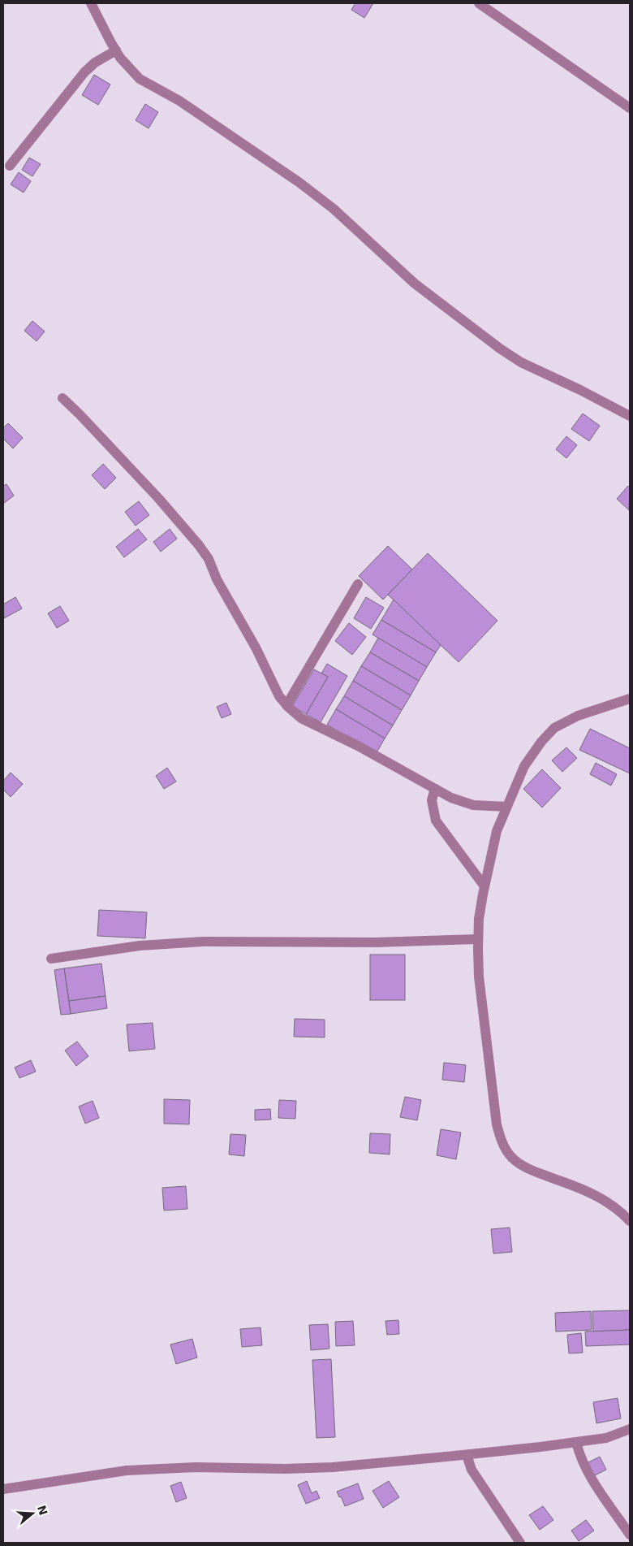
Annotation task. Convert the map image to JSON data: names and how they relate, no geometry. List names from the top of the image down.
{
  "north": "right"
}
